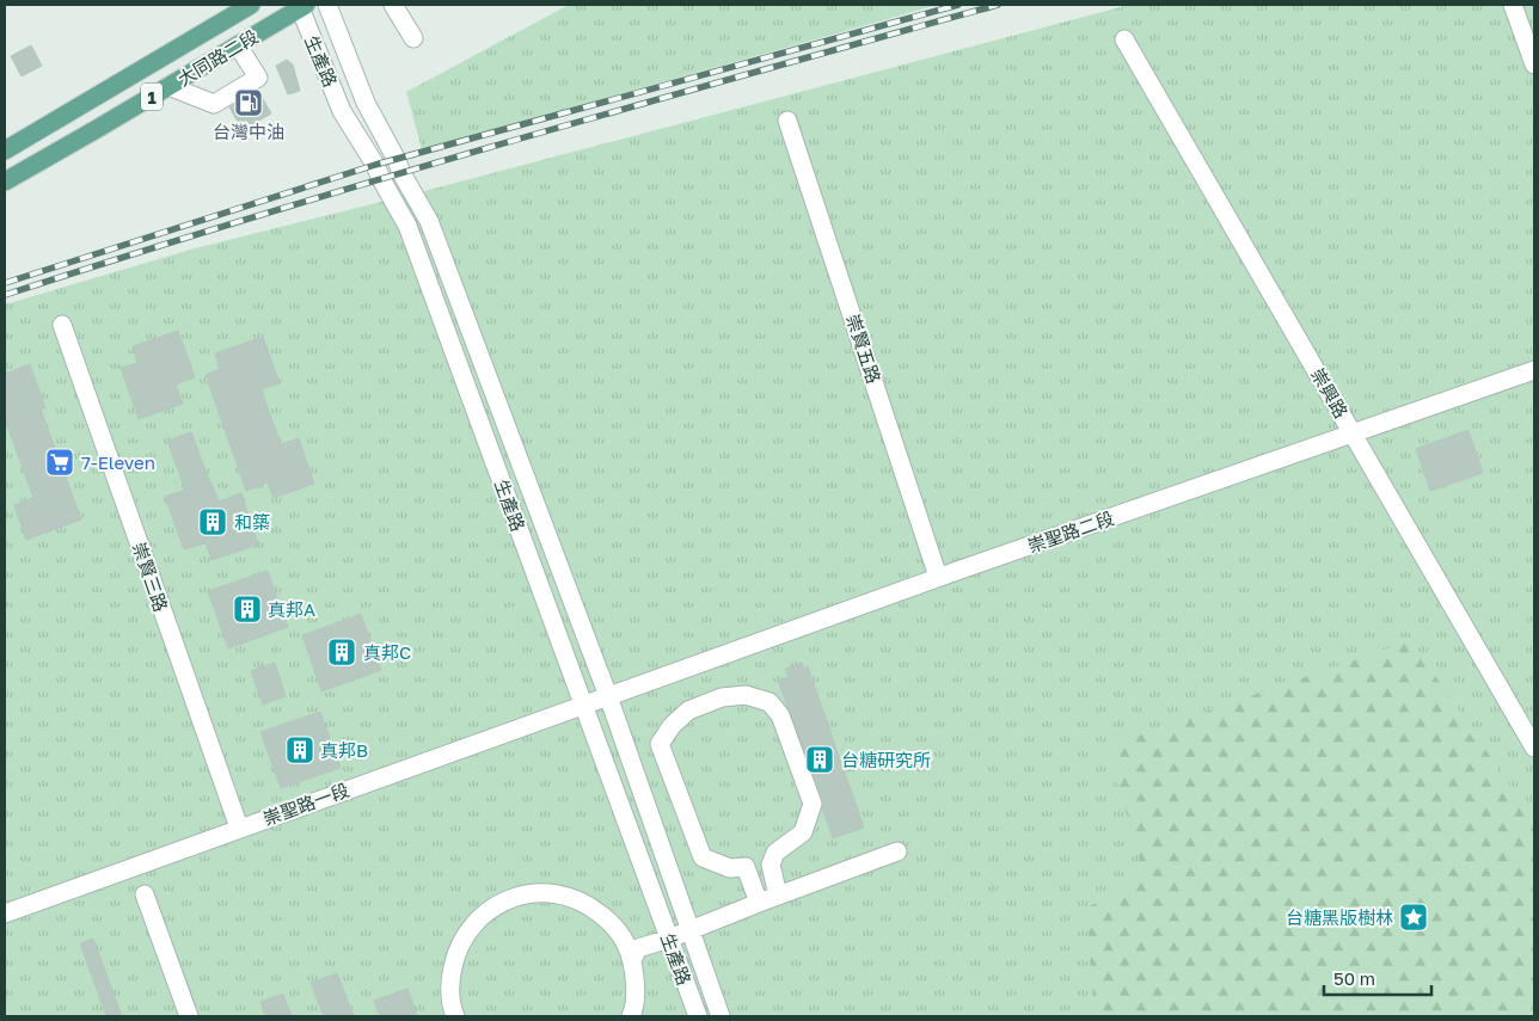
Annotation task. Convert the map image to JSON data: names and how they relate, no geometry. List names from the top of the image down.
{
  "streets": {
    "main road": ["大同路二段", "1"],
    "street": [
      "生產路",
      "崇賢五路",
      "崇興路",
      "崇聖路二段",
      "崇賢三路",
      "崇聖路一段"
    ]
  },
  "crossings": [
    ["大同路二段", "生產路"],
    ["生產路", "崇聖路二段"],
    ["生產路", "崇聖路一段"],
    ["崇賢五路", "崇聖路二段"],
    ["崇興路", "崇聖路二段"],
    ["崇聖路二段", "崇聖路一段"],
    ["崇賢三路", "崇聖路一段"]
  ],
  "places": {
    "fuel station": ["台灣中油"],
    "supermarket": ["7-Eleven"],
    "building": [
      "和築",
      "真邦A",
      "真邦C",
      "真邦B",
      "台糖研究所"
    ],
    "place": ["台糖黑版樹林"]
  },
  "scale_bar": "50 m"
}
